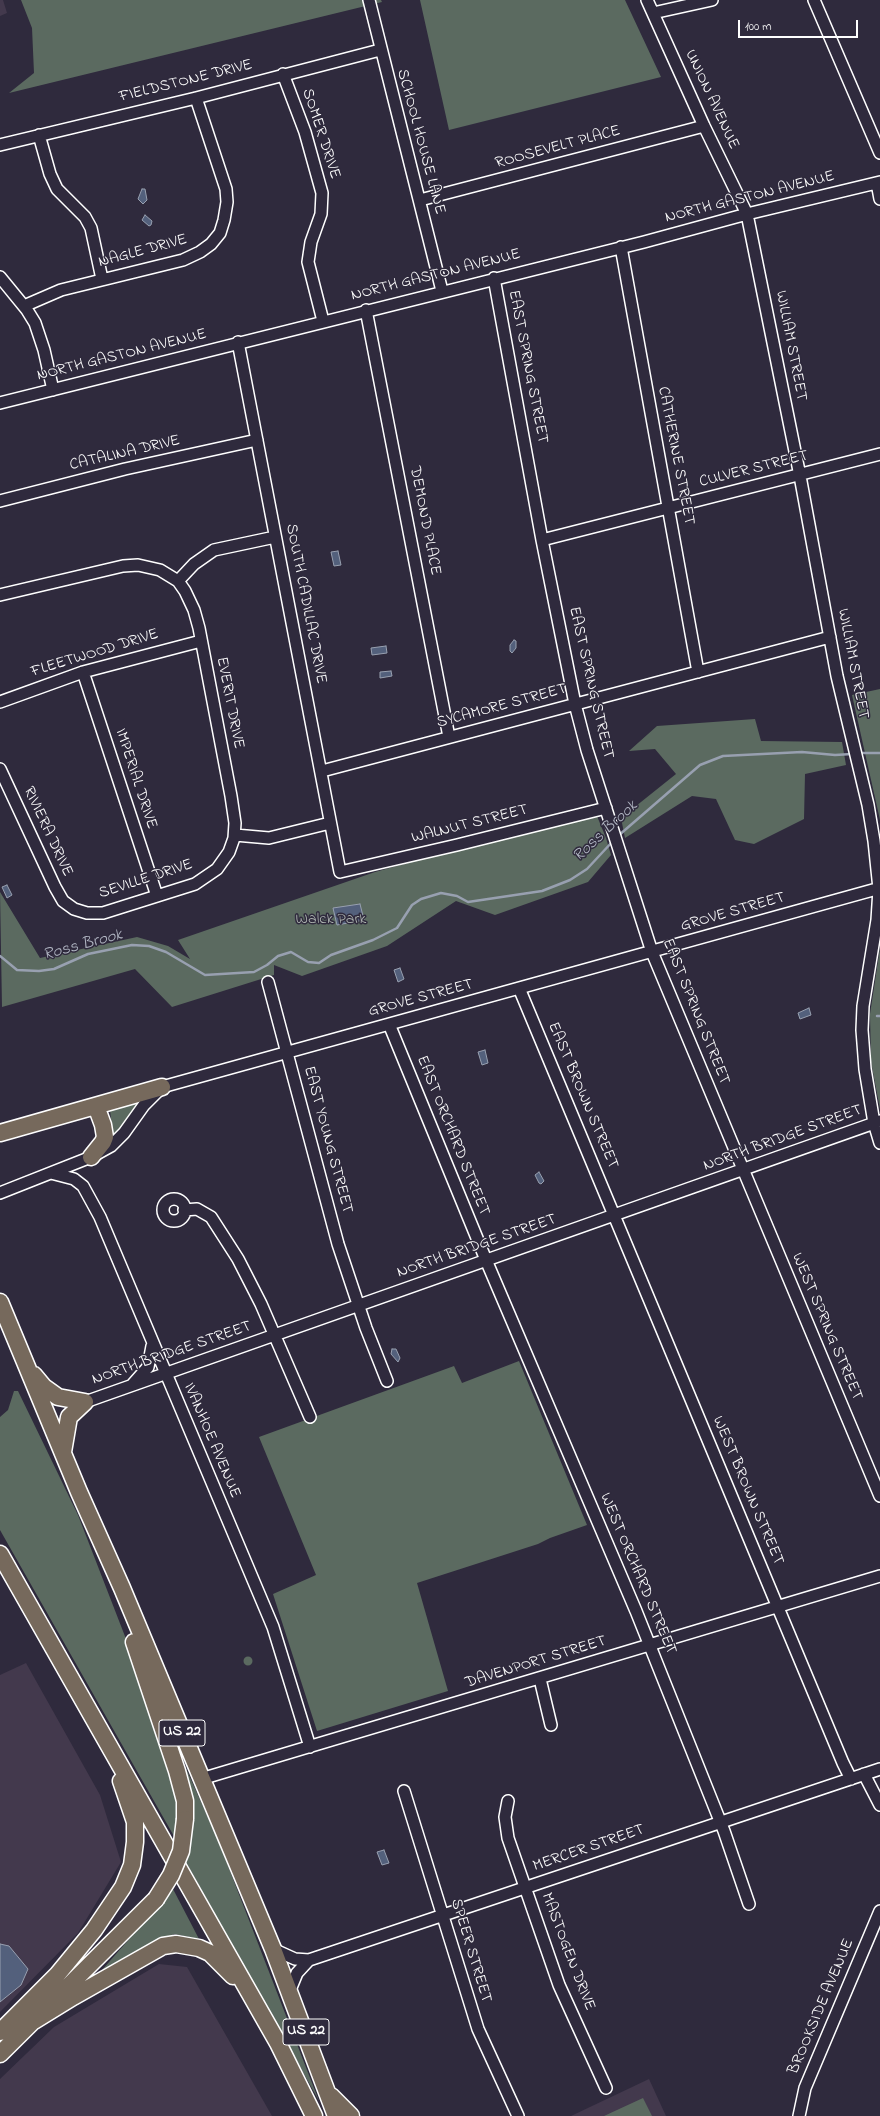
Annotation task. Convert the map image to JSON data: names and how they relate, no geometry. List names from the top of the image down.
{
  "streets": {
    "highway": ["US 22"],
    "street": [
      "FIELDSTONE DRIVE",
      "UNION AVENUE",
      "SOMER DRIVE",
      "SCHOOL HOUSE LANE",
      "ROOSEVELT PLACE",
      "NORTH GASTON AVENUE",
      "NAGLE DRIVE",
      "WILLIAM STREET",
      "EAST SPRING STREET",
      "CATALINA DRIVE",
      "CATHERINE STREET",
      "CULVER STREET",
      "DEMOND PLACE",
      "SOUTH CADILLAC DRIVE",
      "FLEETWOOD DRIVE",
      "EVERIT DRIVE",
      "SYCAMORE STREET",
      "IMPERIAL DRIVE",
      "WALNUT STREET",
      "RIVIERA DRIVE",
      "SEVILLE DRIVE",
      "GROVE STREET",
      "EAST BROWN STREET",
      "EAST ORCHARD STREET",
      "NORTH BRIDGE STREET",
      "EAST YOUNG STREET",
      "WEST SPRING STREET",
      "IVANHOE AVENUE",
      "WEST BROWN STREET",
      "WEST ORCHARD STREET",
      "DAVENPORT STREET",
      "MERCER STREET",
      "SPEER STREET",
      "MASTOGEN DRIVE",
      "BROOKSIDE AVENUE"
    ]
  },
  "crossings": [
    ["FIELDSTONE DRIVE", "SOMER DRIVE"],
    ["FIELDSTONE DRIVE", "SCHOOL HOUSE LANE"],
    ["FIELDSTONE DRIVE", "NAGLE DRIVE"],
    ["UNION AVENUE", "ROOSEVELT PLACE"],
    ["UNION AVENUE", "NORTH GASTON AVENUE"],
    ["UNION AVENUE", "WILLIAM STREET"],
    ["SOMER DRIVE", "NORTH GASTON AVENUE"],
    ["SCHOOL HOUSE LANE", "ROOSEVELT PLACE"],
    ["SCHOOL HOUSE LANE", "NORTH GASTON AVENUE"],
    ["NORTH GASTON AVENUE", "WILLIAM STREET"],
    ["NORTH GASTON AVENUE", "EAST SPRING STREET"],
    ["NORTH GASTON AVENUE", "CATHERINE STREET"],
    ["NORTH GASTON AVENUE", "DEMOND PLACE"],
    ["NORTH GASTON AVENUE", "SOUTH CADILLAC DRIVE"],
    ["WILLIAM STREET", "CULVER STREET"],
    ["WILLIAM STREET", "SYCAMORE STREET"],
    ["WILLIAM STREET", "GROVE STREET"],
    ["WILLIAM STREET", "NORTH BRIDGE STREET"],
    ["EAST SPRING STREET", "CULVER STREET"],
    ["EAST SPRING STREET", "SYCAMORE STREET"],
    ["EAST SPRING STREET", "WALNUT STREET"],
    ["EAST SPRING STREET", "GROVE STREET"],
    ["EAST SPRING STREET", "NORTH BRIDGE STREET"],
    ["EAST SPRING STREET", "WEST SPRING STREET"],
    ["CATALINA DRIVE", "SOUTH CADILLAC DRIVE"],
    ["CATHERINE STREET", "CULVER STREET"],
    ["CATHERINE STREET", "SYCAMORE STREET"],
    ["DEMOND PLACE", "SYCAMORE STREET"],
    ["SOUTH CADILLAC DRIVE", "SYCAMORE STREET"],
    ["SOUTH CADILLAC DRIVE", "WALNUT STREET"],
    ["FLEETWOOD DRIVE", "EVERIT DRIVE"],
    ["FLEETWOOD DRIVE", "IMPERIAL DRIVE"],
    ["EVERIT DRIVE", "SEVILLE DRIVE"],
    ["IMPERIAL DRIVE", "SEVILLE DRIVE"],
    ["RIVIERA DRIVE", "SEVILLE DRIVE"],
    ["GROVE STREET", "EAST BROWN STREET"],
    ["GROVE STREET", "EAST ORCHARD STREET"],
    ["GROVE STREET", "EAST YOUNG STREET"],
    ["EAST BROWN STREET", "NORTH BRIDGE STREET"],
    ["EAST BROWN STREET", "WEST BROWN STREET"],
    ["EAST ORCHARD STREET", "NORTH BRIDGE STREET"],
    ["EAST ORCHARD STREET", "WEST ORCHARD STREET"],
    ["NORTH BRIDGE STREET", "EAST YOUNG STREET"],
    ["NORTH BRIDGE STREET", "WEST SPRING STREET"],
    ["NORTH BRIDGE STREET", "IVANHOE AVENUE"],
    ["NORTH BRIDGE STREET", "WEST BROWN STREET"],
    ["NORTH BRIDGE STREET", "WEST ORCHARD STREET"],
    ["IVANHOE AVENUE", "DAVENPORT STREET"],
    ["WEST BROWN STREET", "DAVENPORT STREET"],
    ["WEST BROWN STREET", "MERCER STREET"],
    ["WEST ORCHARD STREET", "DAVENPORT STREET"],
    ["WEST ORCHARD STREET", "MERCER STREET"],
    ["DAVENPORT STREET", "US 22"],
    ["US 22", "MERCER STREET"],
    ["MERCER STREET", "SPEER STREET"],
    ["MERCER STREET", "MASTOGEN DRIVE"]
  ],
  "water": ["Ross Brook"],
  "parks": ["Walck Park"],
  "scale_bar": "100 m"
}
